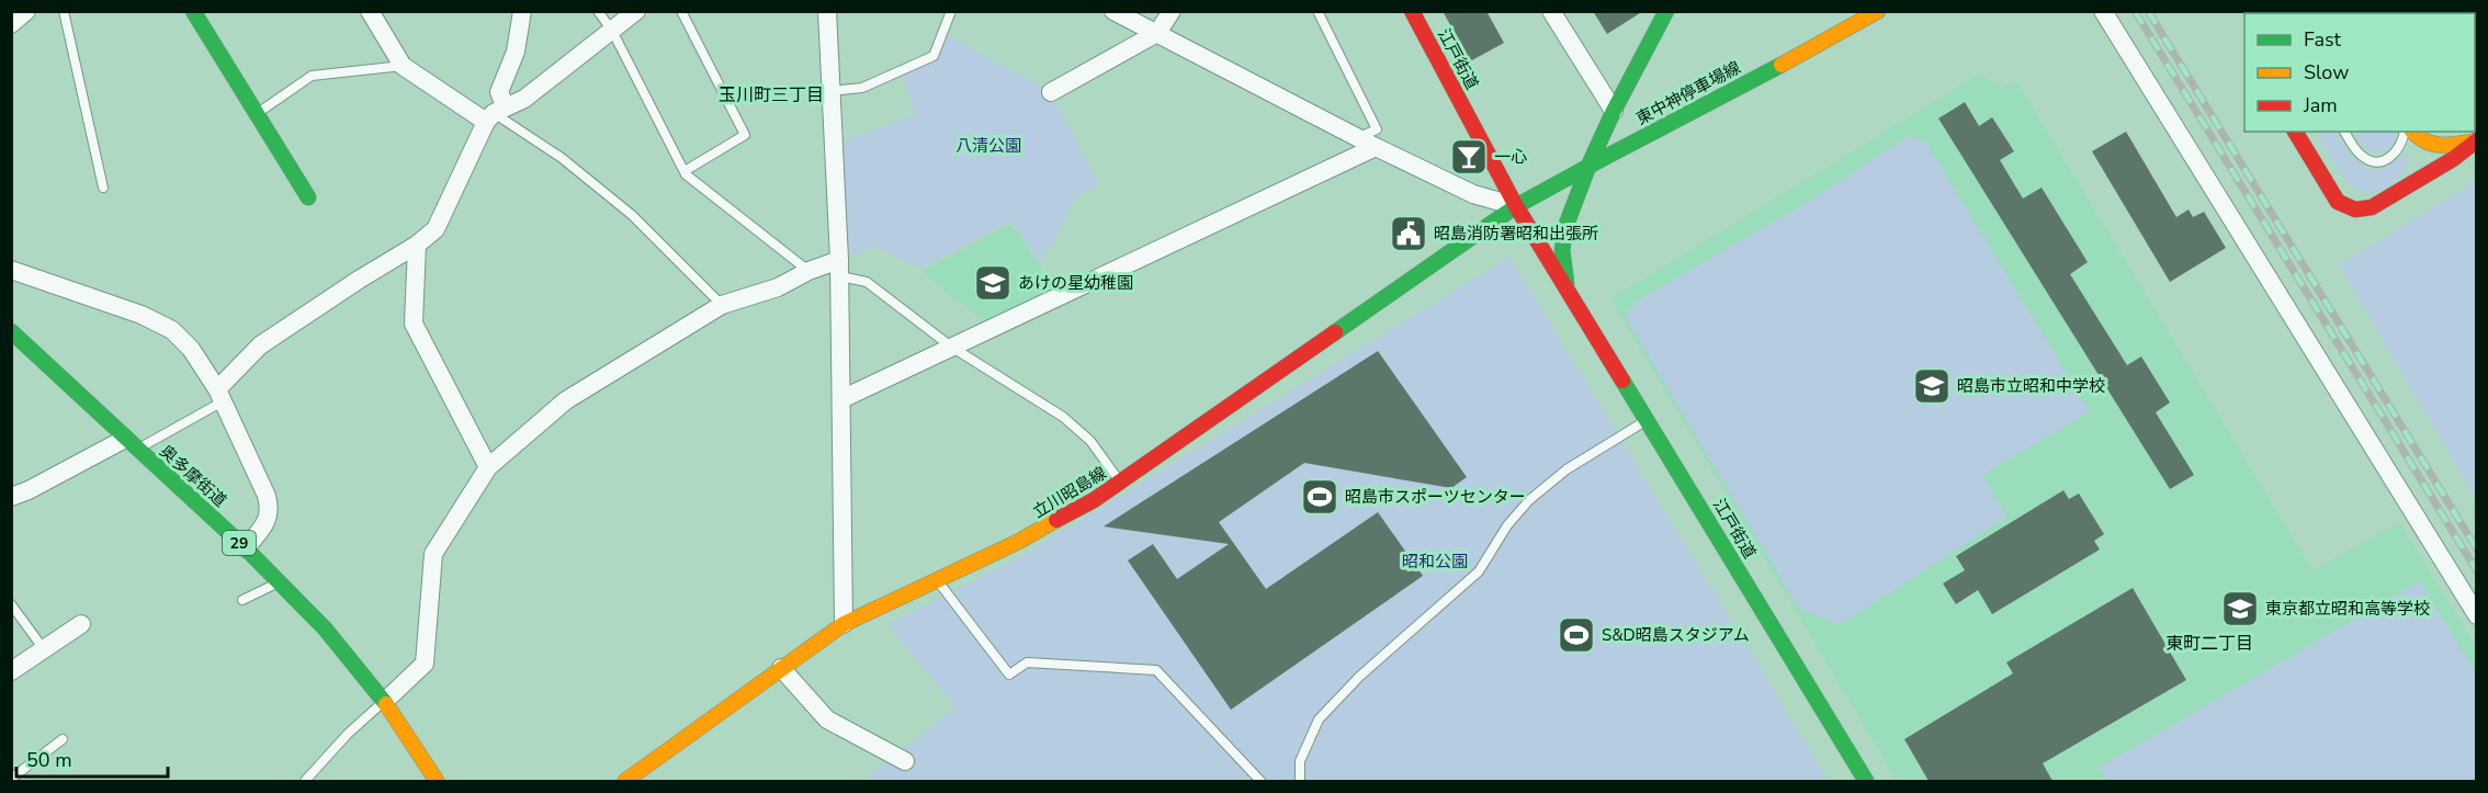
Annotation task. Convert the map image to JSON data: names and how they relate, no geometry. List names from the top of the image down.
{
  "streets": {
    "main road": [
      "江戸街道",
      "東中神停車場線",
      "奥多摩街道",
      "立川昭島線",
      "29"
    ]
  },
  "crossings": [
    ["江戸街道", "東中神停車場線"],
    ["江戸街道", "立川昭島線"],
    ["東中神停車場線", "立川昭島線"]
  ],
  "districts": ["玉川町三丁目", "東町二丁目"],
  "parks": ["八清公園", "昭和公園"],
  "places": {
    "bar": ["一心"],
    "public building": ["昭島消防署昭和出張所"],
    "school or university": ["あけの星幼稚園", "昭島市立昭和中学校", "東京都立昭和高等学校"],
    "sports": ["昭島市スポーツセンター", "S&D昭島スタジアム"]
  },
  "legend": ["Fast", "Slow", "Jam"],
  "scale_bar": "50 m"
}
